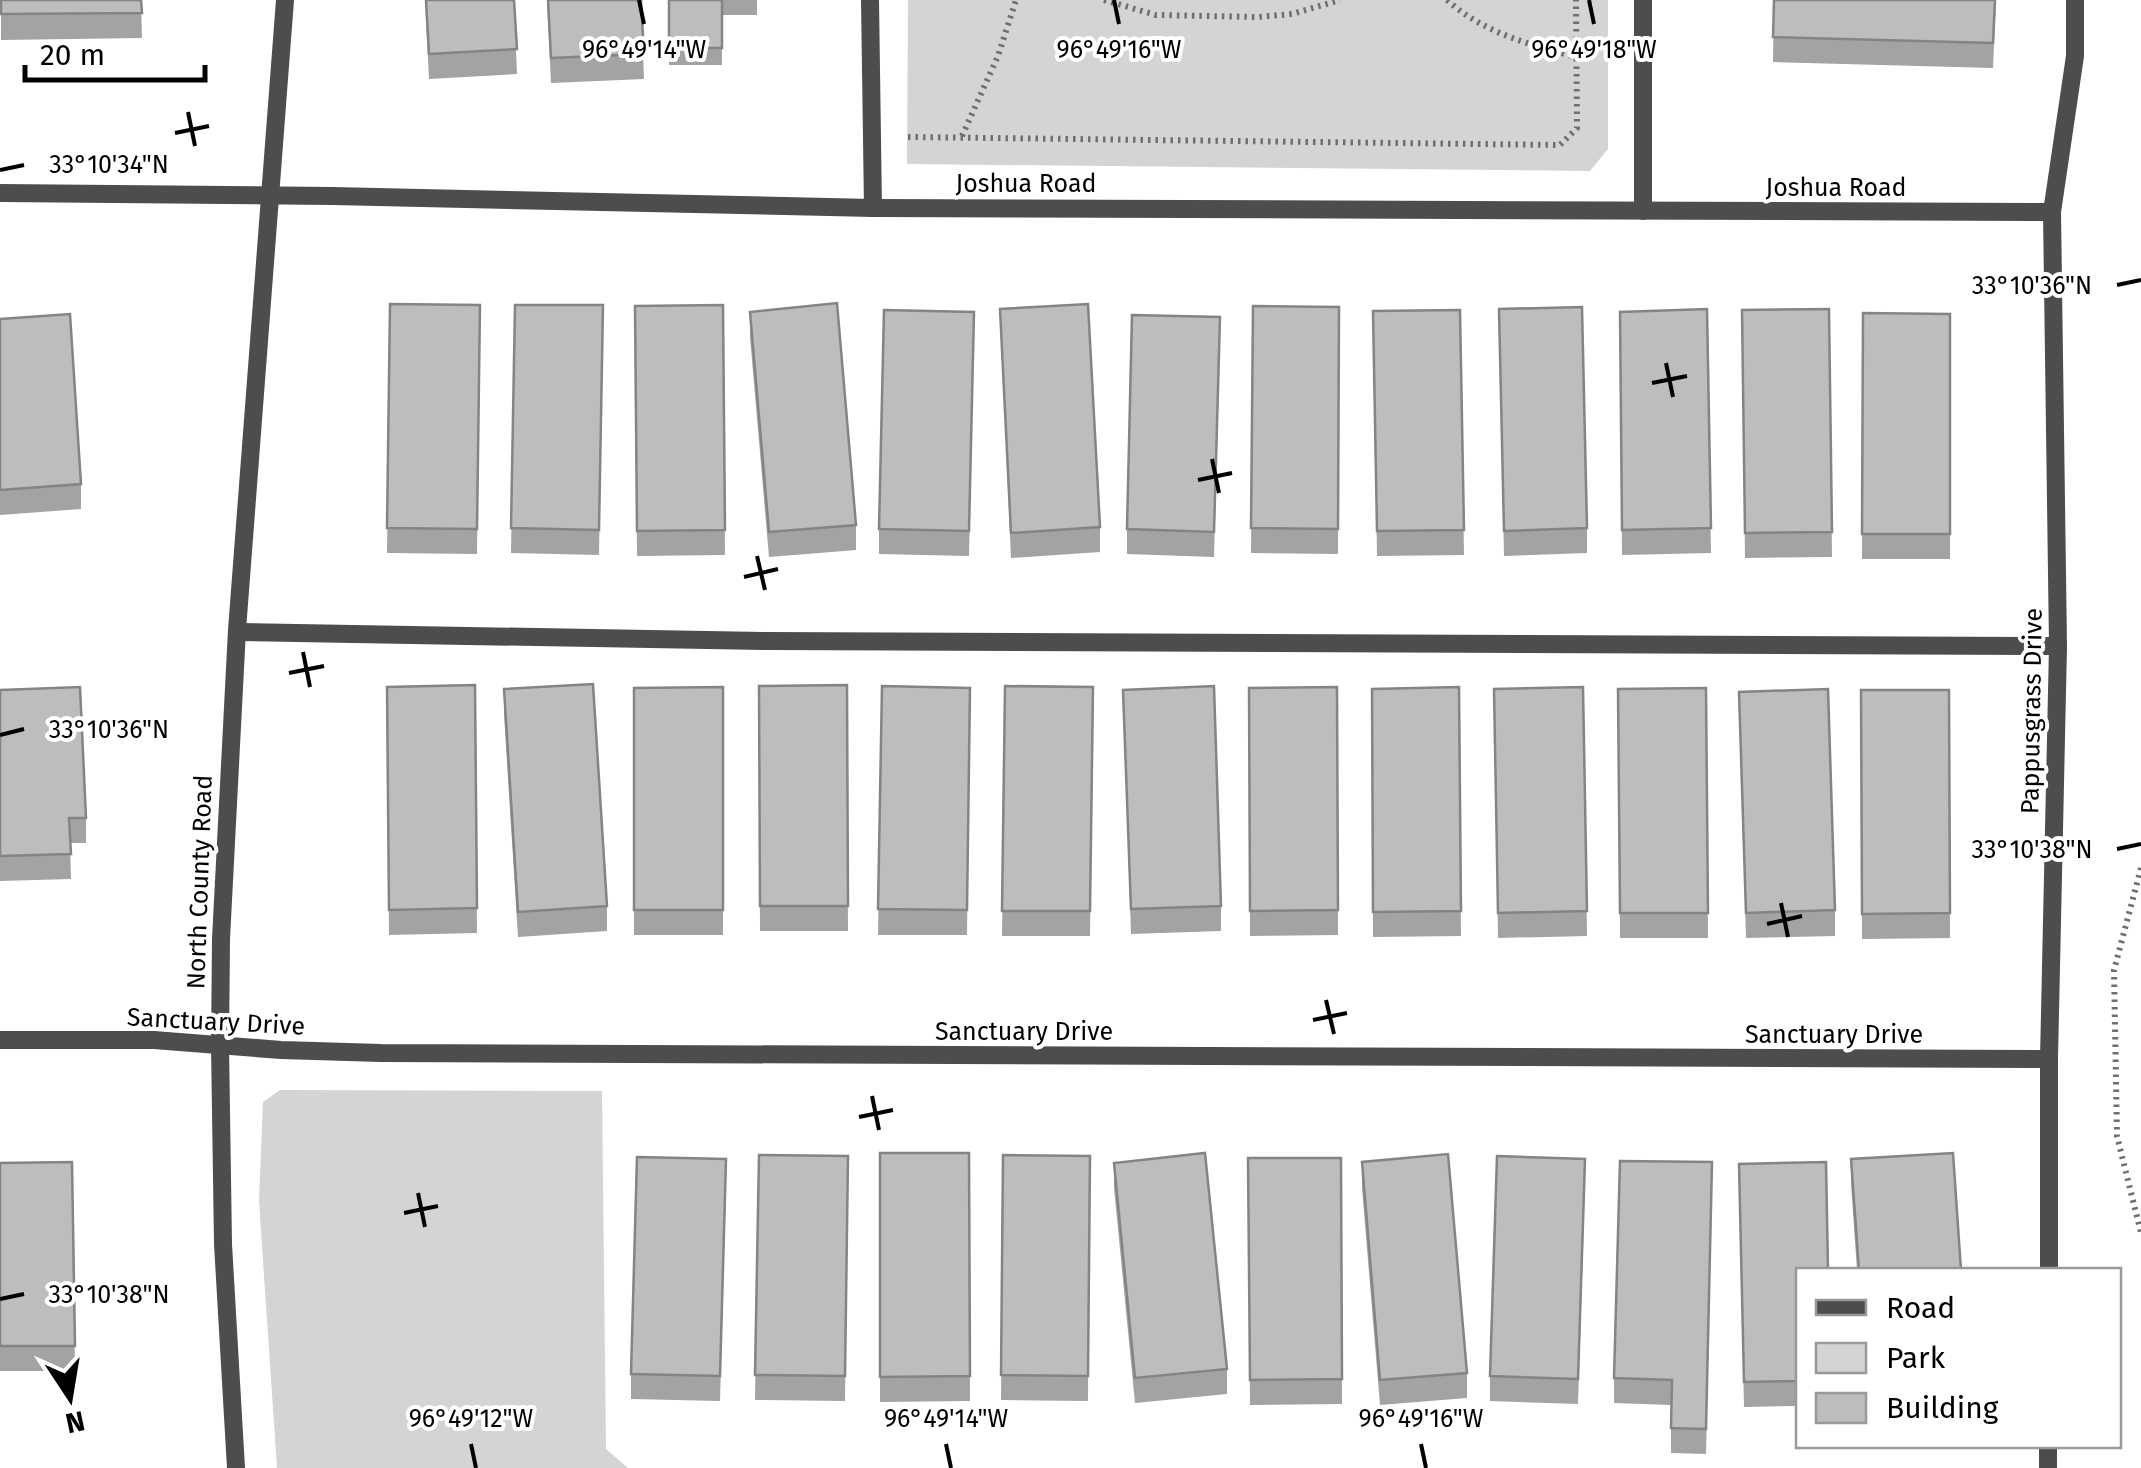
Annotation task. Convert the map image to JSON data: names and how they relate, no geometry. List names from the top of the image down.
{
  "streets": {
    "street": [
      "Joshua Road",
      "Pappusgrass Drive",
      "North County Road",
      "Sanctuary Drive"
    ]
  },
  "crossings": [
    ["Joshua Road", "Pappusgrass Drive"],
    ["Joshua Road", "North County Road"],
    ["Pappusgrass Drive", "Sanctuary Drive"],
    ["North County Road", "Sanctuary Drive"]
  ],
  "legend": ["Road", "Park", "Building"],
  "scale_bar": "20 m",
  "north": "bottom",
  "coordinates": [
    "96°49'14\"W",
    "96°49'16\"W",
    "96°49'18\"W",
    "33°10'34\"N",
    "33°10'36\"N",
    "33°10'38\"N",
    "96°49'12\"W"
  ]
}
